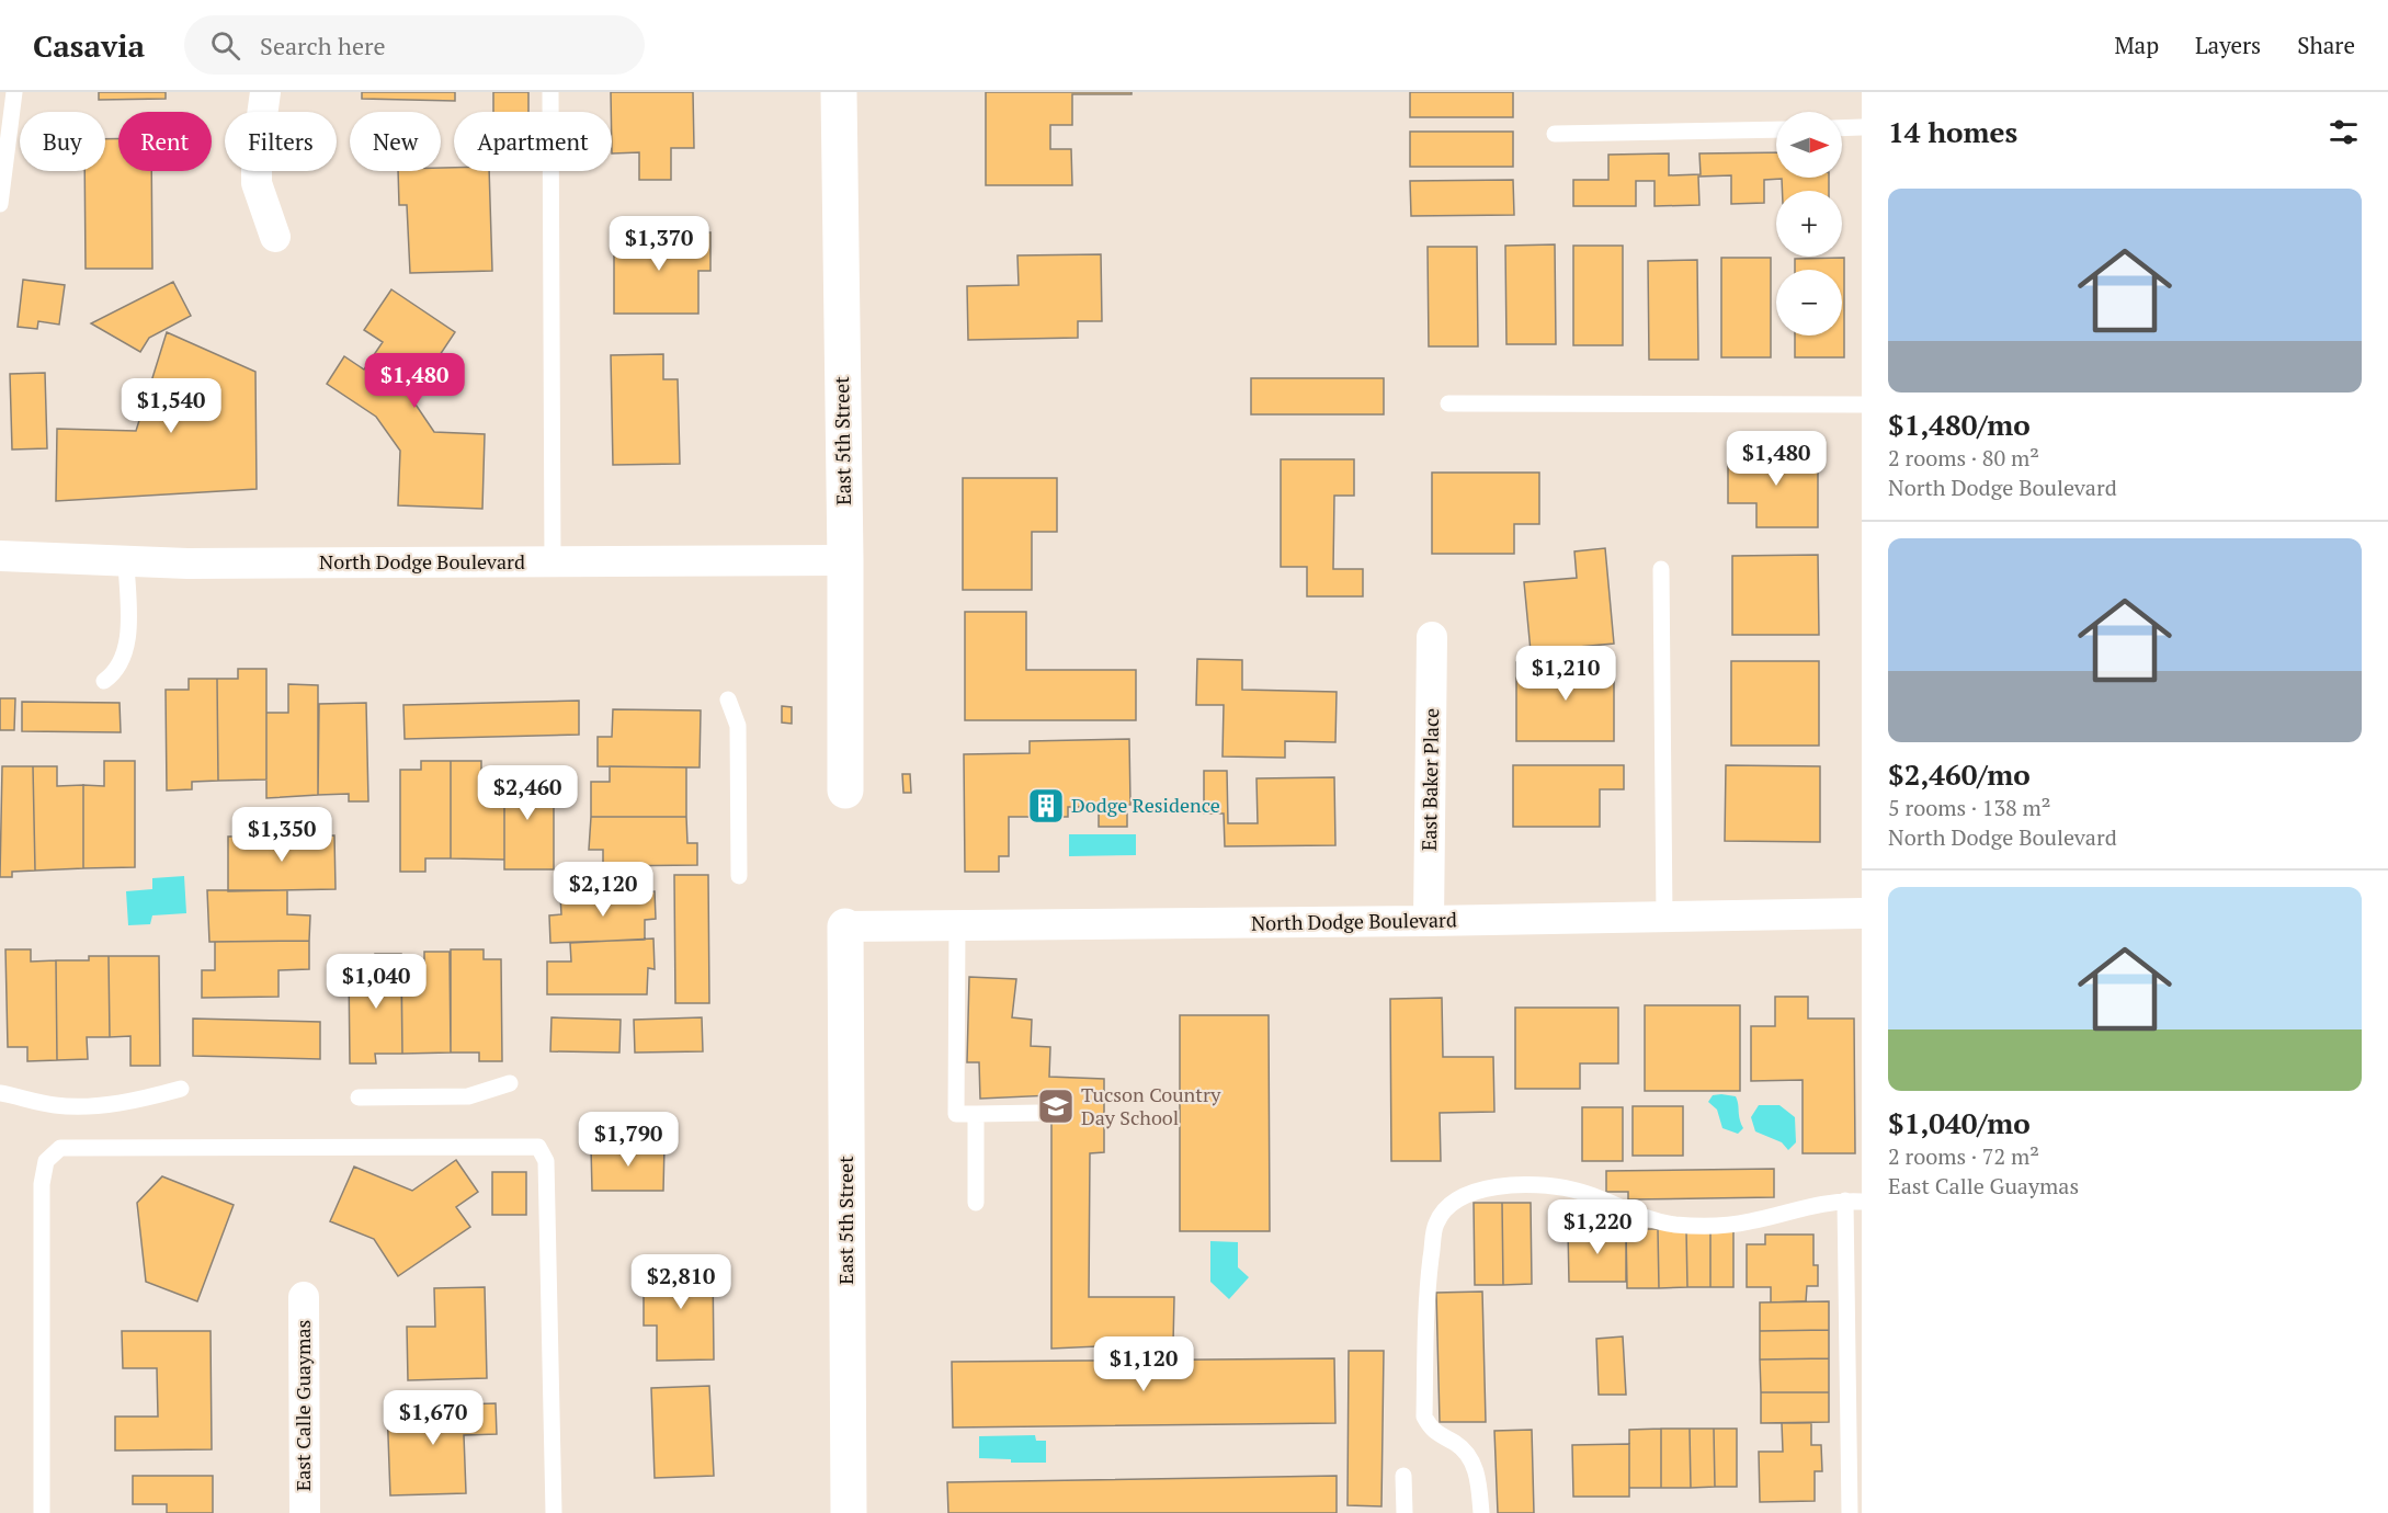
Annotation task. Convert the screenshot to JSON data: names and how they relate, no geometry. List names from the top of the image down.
{
  "streets": {
    "street": [
      "East 5th Street",
      "North Dodge Boulevard",
      "East Baker Place",
      "East Calle Guaymas"
    ]
  },
  "crossings": [
    ["East 5th Street", "North Dodge Boulevard"],
    ["North Dodge Boulevard", "East Baker Place"]
  ],
  "places": {
    "building": ["Dodge Residence"],
    "school or university": ["Tucson Country Day School"]
  },
  "north": "right",
  "page": {
    "header": "Casavia",
    "search": "Search here",
    "nav": ["Map", "Layers", "Share"],
    "heading": "14 homes",
    "map_buttons": ["+", "−"],
    "chip": [
      "Buy",
      "Rent",
      "Filters",
      "New",
      "Apartment"
    ],
    "list": [
      {
        "name": "$1,480/mo",
        "note": "2 rooms · 80 m² · North Dodge Boulevard"
      },
      {
        "name": "$2,460/mo",
        "note": "5 rooms · 138 m² · North Dodge Boulevard"
      },
      {
        "name": "$1,040/mo",
        "note": "2 rooms · 72 m² · East Calle Guaymas"
      }
    ],
    "price": [
      "$1,370",
      "$1,480",
      "$1,540",
      "$1,480",
      "$1,210",
      "$2,460",
      "$1,350",
      "$2,120",
      "$1,040",
      "$1,790",
      "$1,220",
      "$2,810",
      "$1,120",
      "$1,670"
    ]
  }
}
